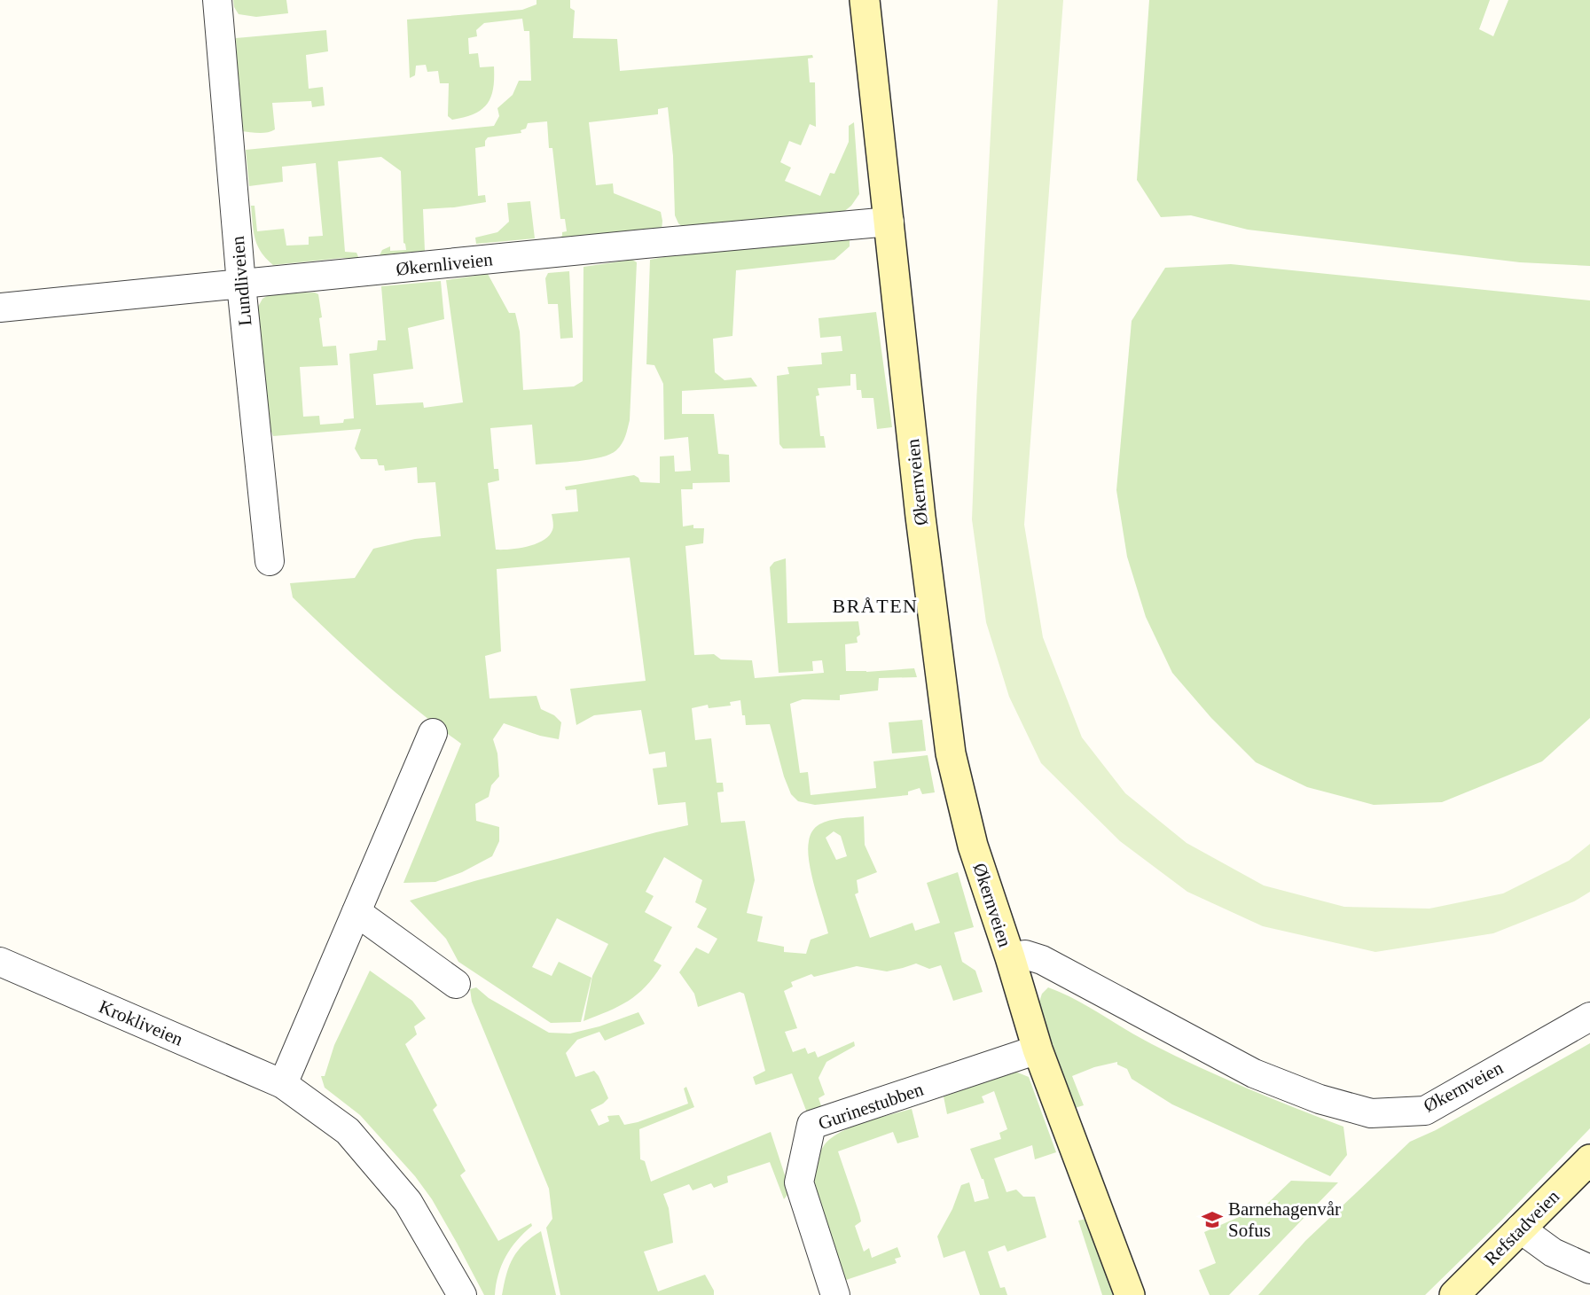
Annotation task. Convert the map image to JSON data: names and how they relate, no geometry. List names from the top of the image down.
{
  "streets": {
    "street": [
      "Økernliveien",
      "Lundliveien",
      "Økernveien",
      "Krokliveien",
      "Gurinestubben",
      "Refstadveien"
    ]
  },
  "crossings": [
    ["Økernliveien", "Lundliveien"],
    ["Økernliveien", "Økernveien"],
    ["Økernveien", "Gurinestubben"]
  ],
  "districts": ["BRÅTEN"],
  "places": {
    "school or university": ["Barnehagenvår Sofus"]
  }
}
